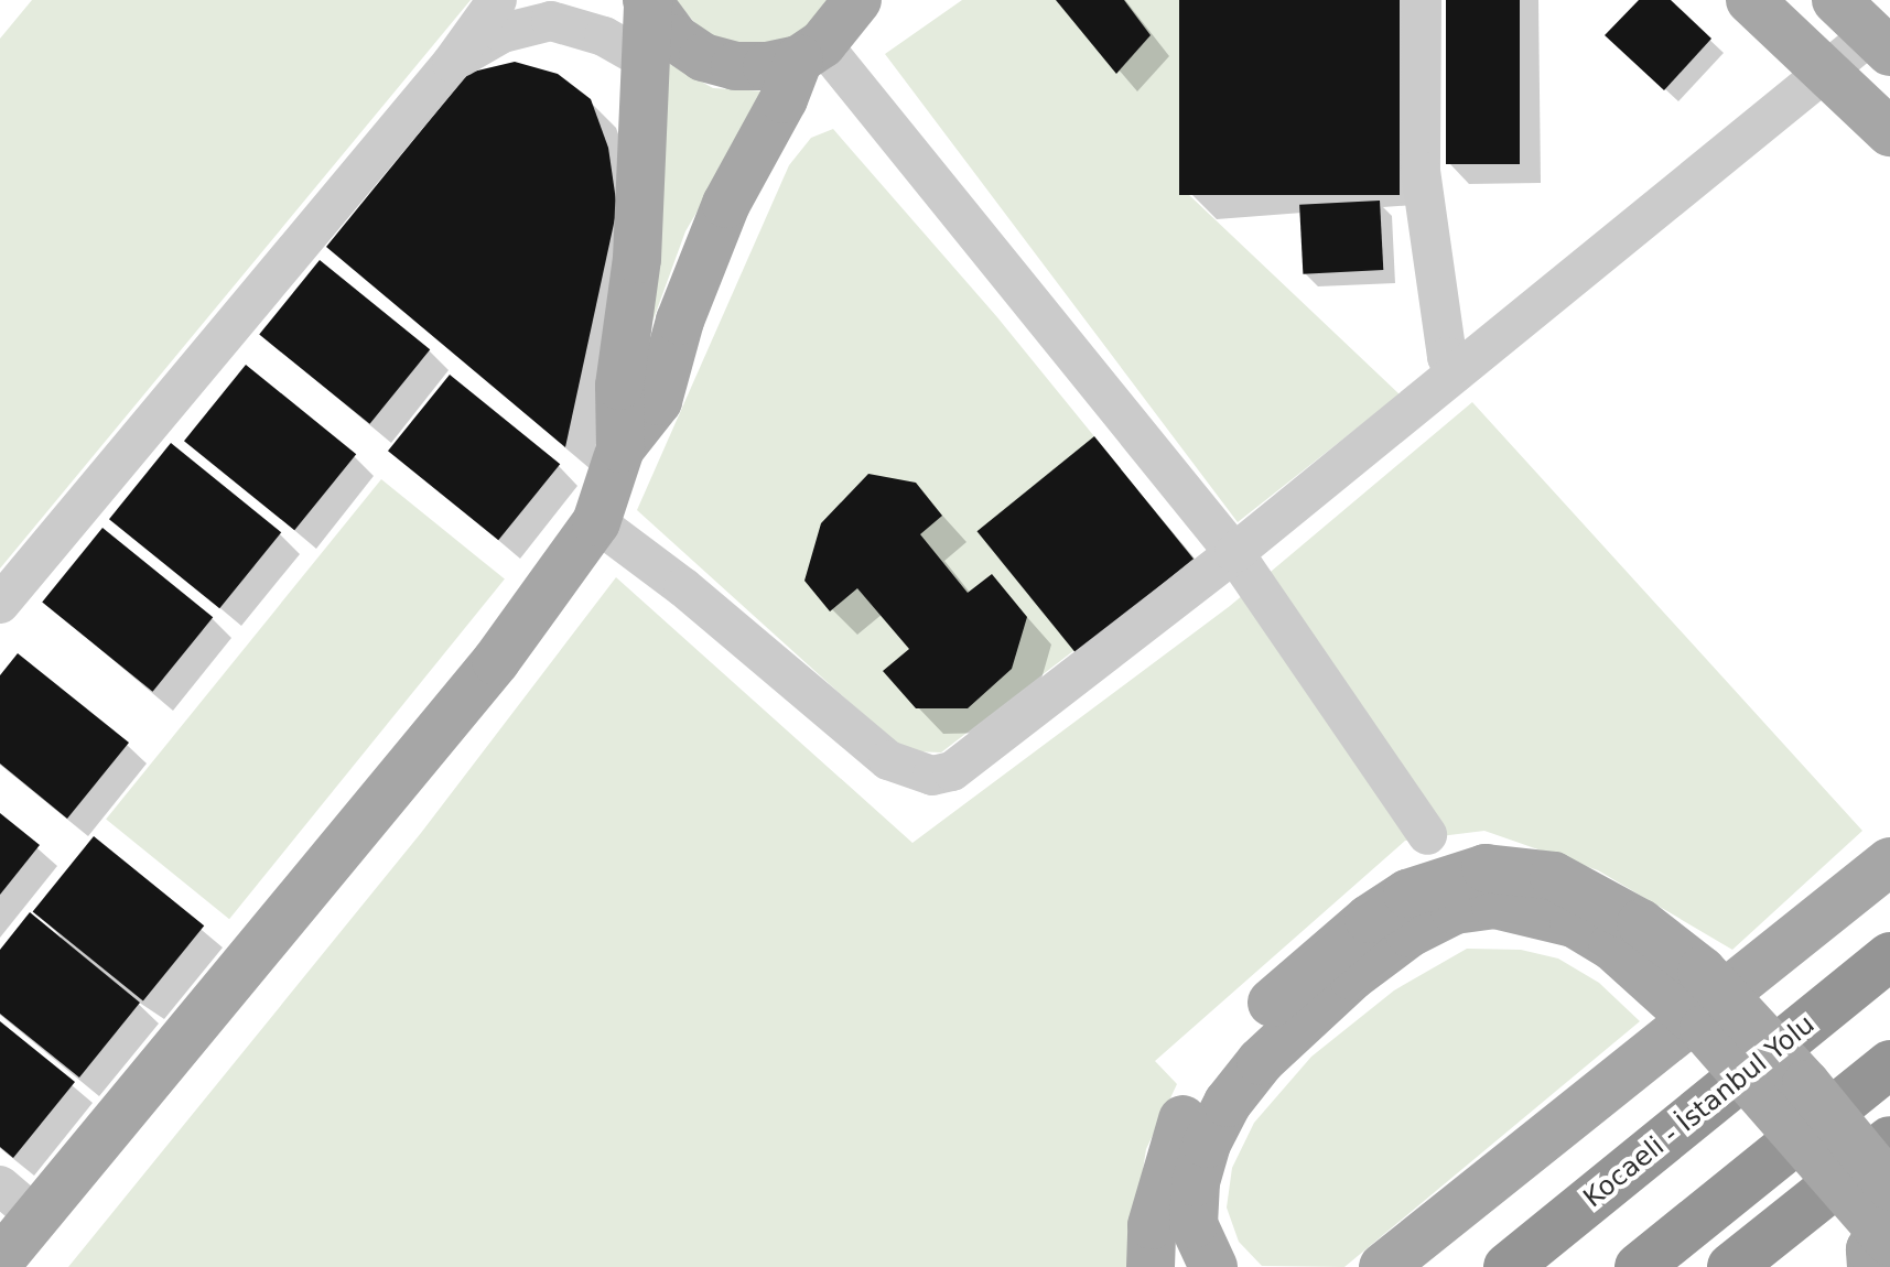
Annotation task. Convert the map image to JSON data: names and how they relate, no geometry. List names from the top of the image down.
{
  "streets": {
    "highway": ["Kocaeli - İstanbul Yolu"]
  }
}
